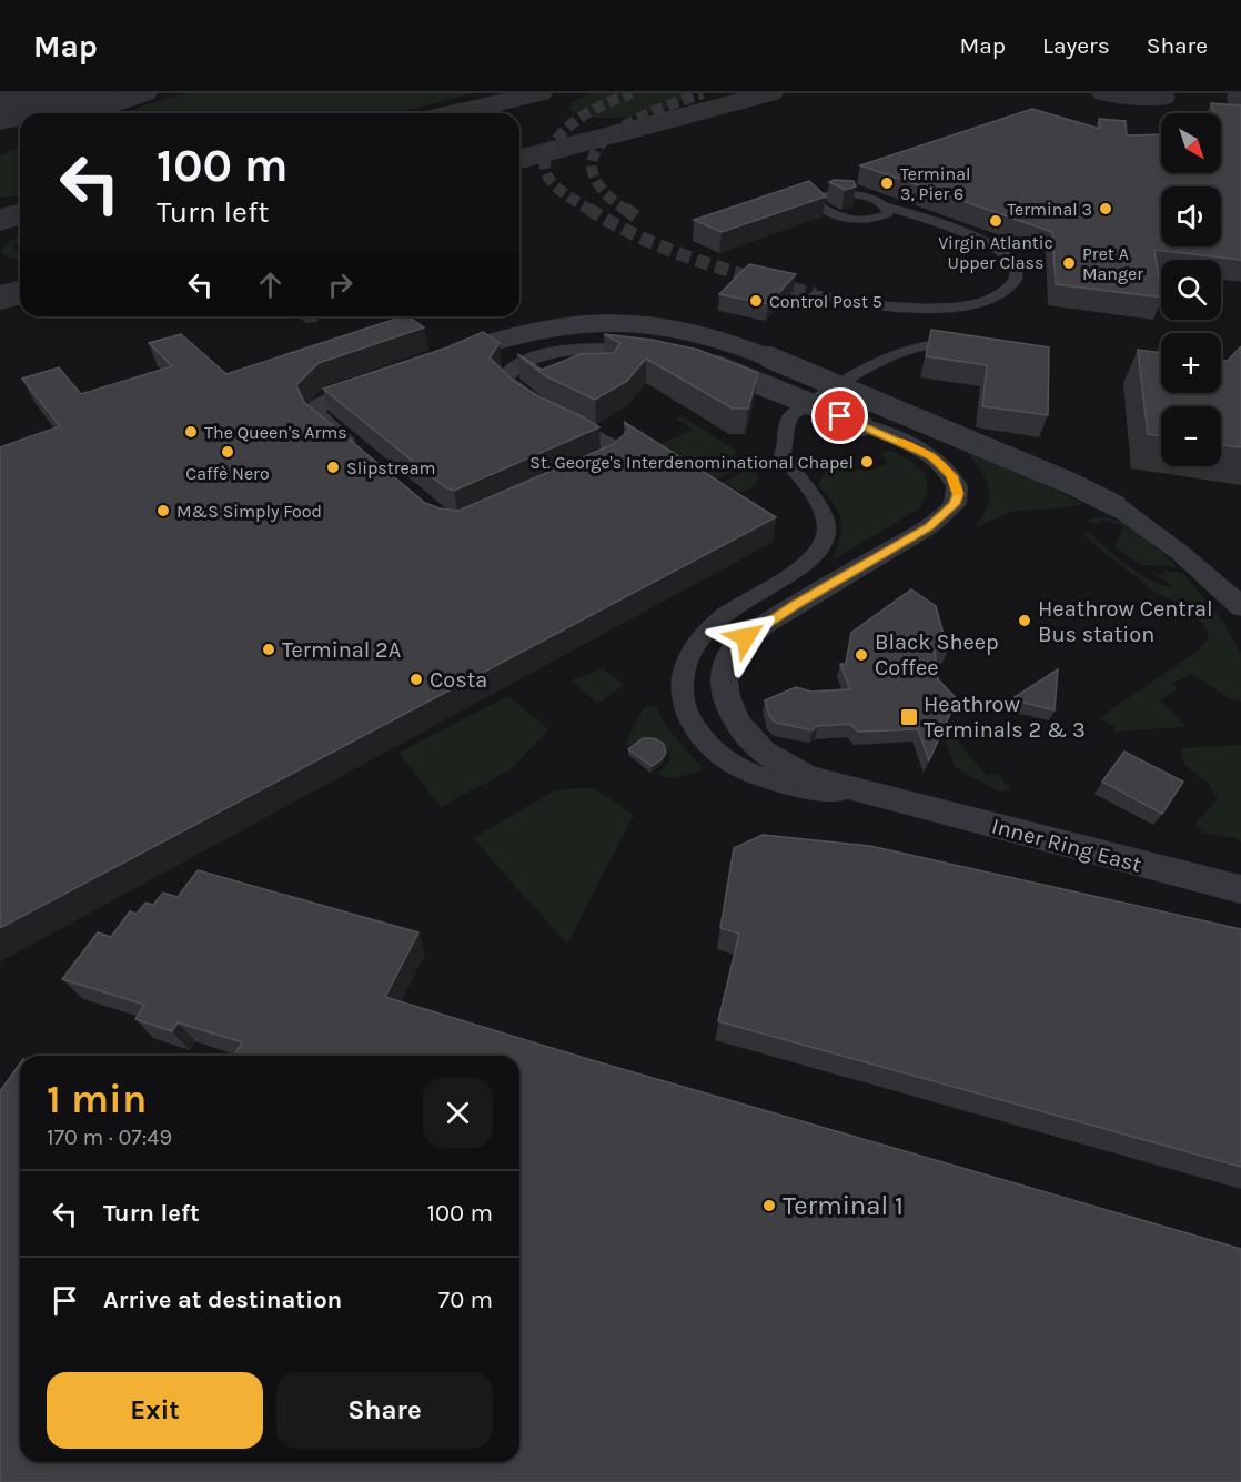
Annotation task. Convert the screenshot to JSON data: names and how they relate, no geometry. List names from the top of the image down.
{
  "streets": {
    "street": ["Inner Ring East"]
  },
  "places": {
    "other": [
      "Terminal 3, Pier 6",
      "Terminal 3",
      "Virgin Atlantic Upper Class",
      "Pret A Manger",
      "Control Post 5",
      "The Queen's Arms",
      "Caffè Nero",
      "St. George's Interdenominational Chapel",
      "Slipstream",
      "M&S Simply Food",
      "Heathrow Central Bus station",
      "Terminal 2A",
      "Black Sheep Coffee",
      "Costa",
      "Terminal 1"
    ],
    "transit": ["Heathrow Terminals 2 & 3"]
  },
  "north": "bottom right",
  "page": {
    "header": "Map",
    "nav": ["Map", "Layers", "Share"],
    "map_buttons": ["+", "−"],
    "turn": ["100 m", "Turn left"],
    "heading": ["1 min", "170 m · 07:49"],
    "list": [
      {
        "name": "Turn left",
        "value": "100 m"
      },
      {
        "name": "Arrive at destination",
        "value": "70 m"
      }
    ],
    "buttons": ["Exit", "Share"]
  }
}
